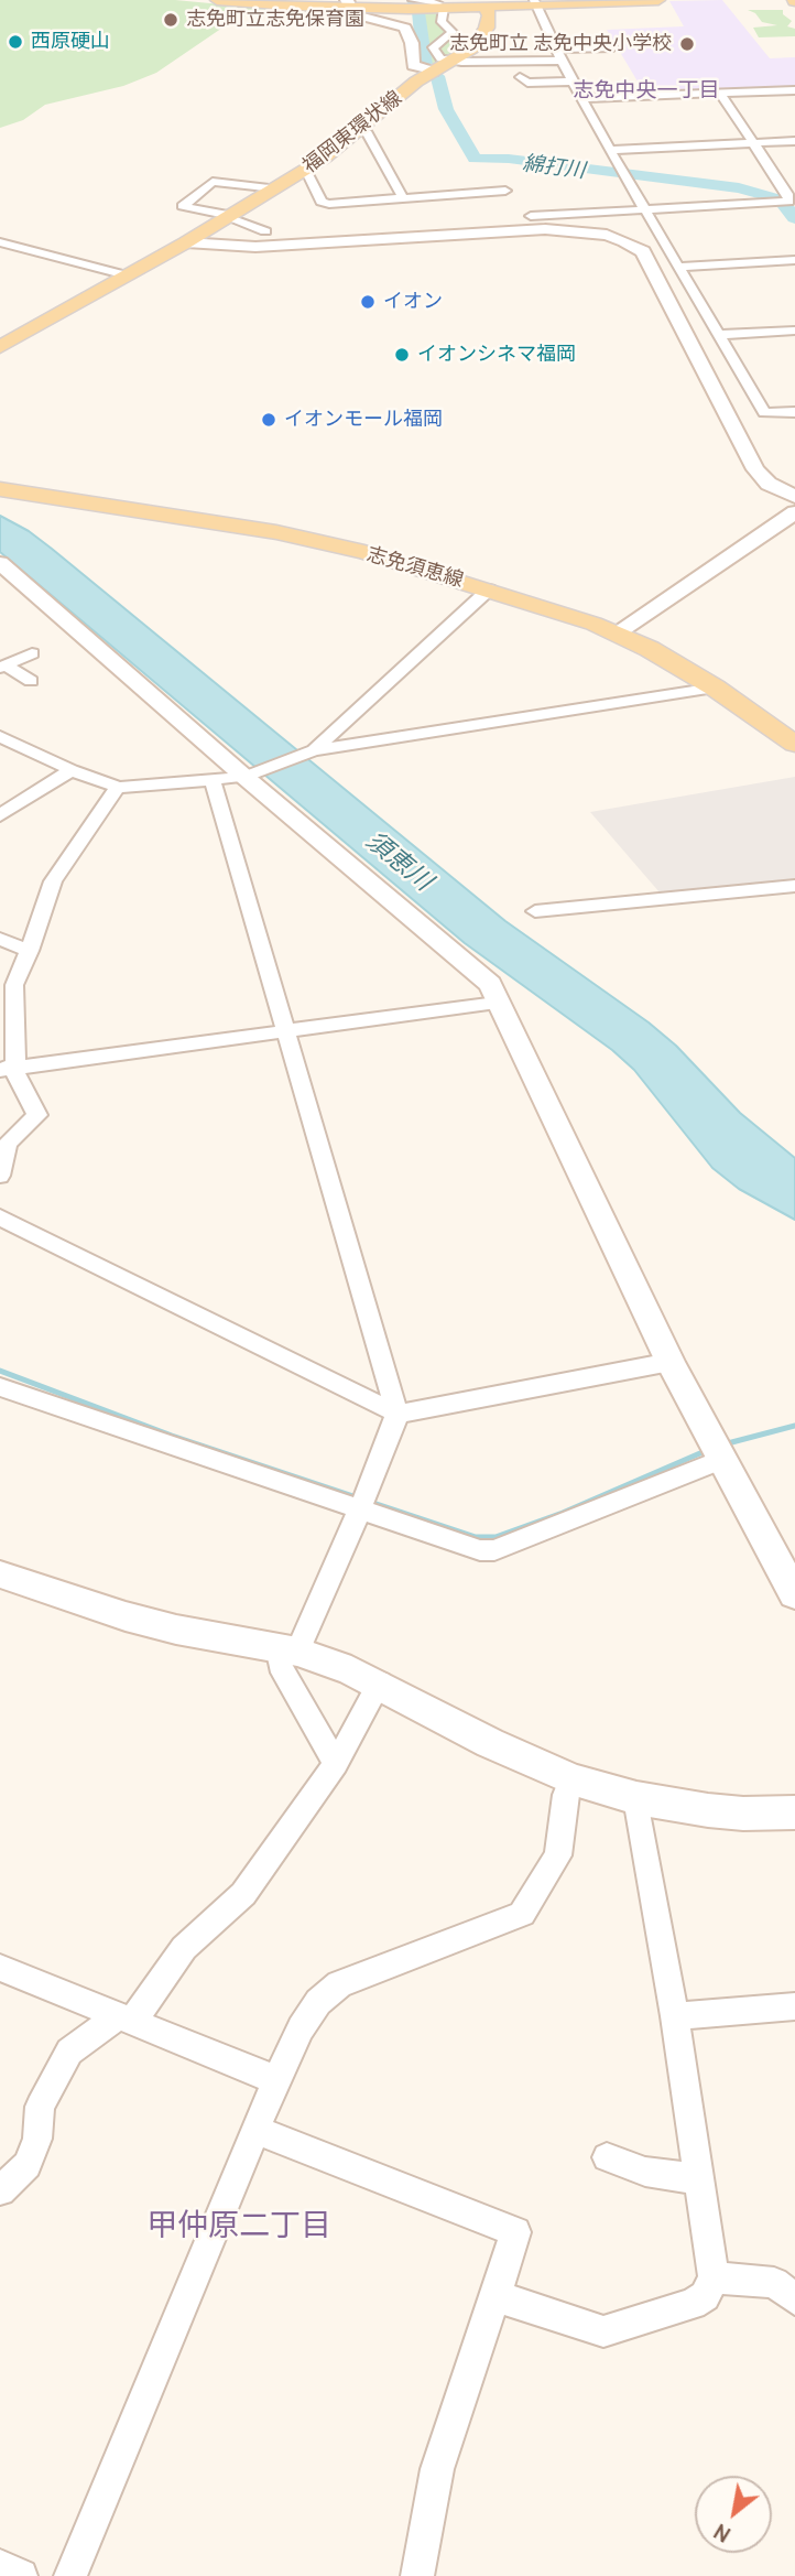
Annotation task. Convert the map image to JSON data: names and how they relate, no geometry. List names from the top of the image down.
{
  "streets": {
    "main road": ["福岡東環状線", "志免須恵線"]
  },
  "districts": ["志免中央一丁目", "甲仲原二丁目"],
  "water": ["綿打川", "須恵川"],
  "places": [
    "志免町立志免保育園",
    "西原硬山",
    "志免町立 志免中央小学校",
    "イオン",
    "イオンシネマ福岡",
    "イオンモール福岡"
  ],
  "north": "bottom left"
}
